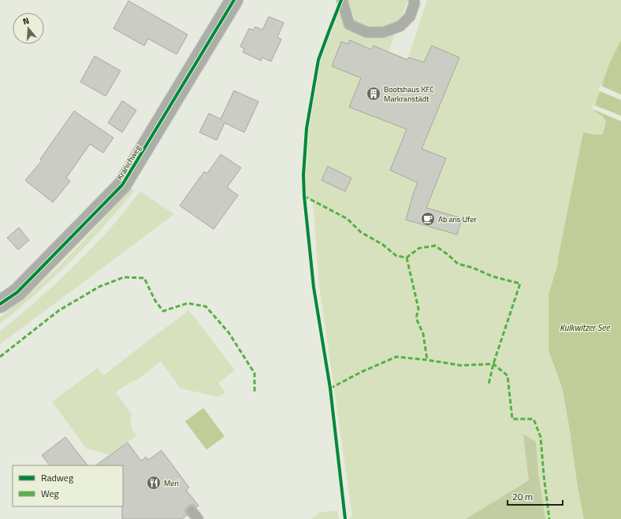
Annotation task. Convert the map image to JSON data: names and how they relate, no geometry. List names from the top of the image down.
{
  "streets": {
    "street": ["Kranichweg"]
  },
  "water": ["Kulkwitzer See"],
  "places": {
    "building": ["Bootshaus KFC Markranstädt"],
    "cafe": ["Ab ans Ufer"],
    "restaurant": ["Meri"]
  },
  "legend": ["Radweg", "Weg"],
  "scale_bar": "20 m",
  "north": "top"
}
